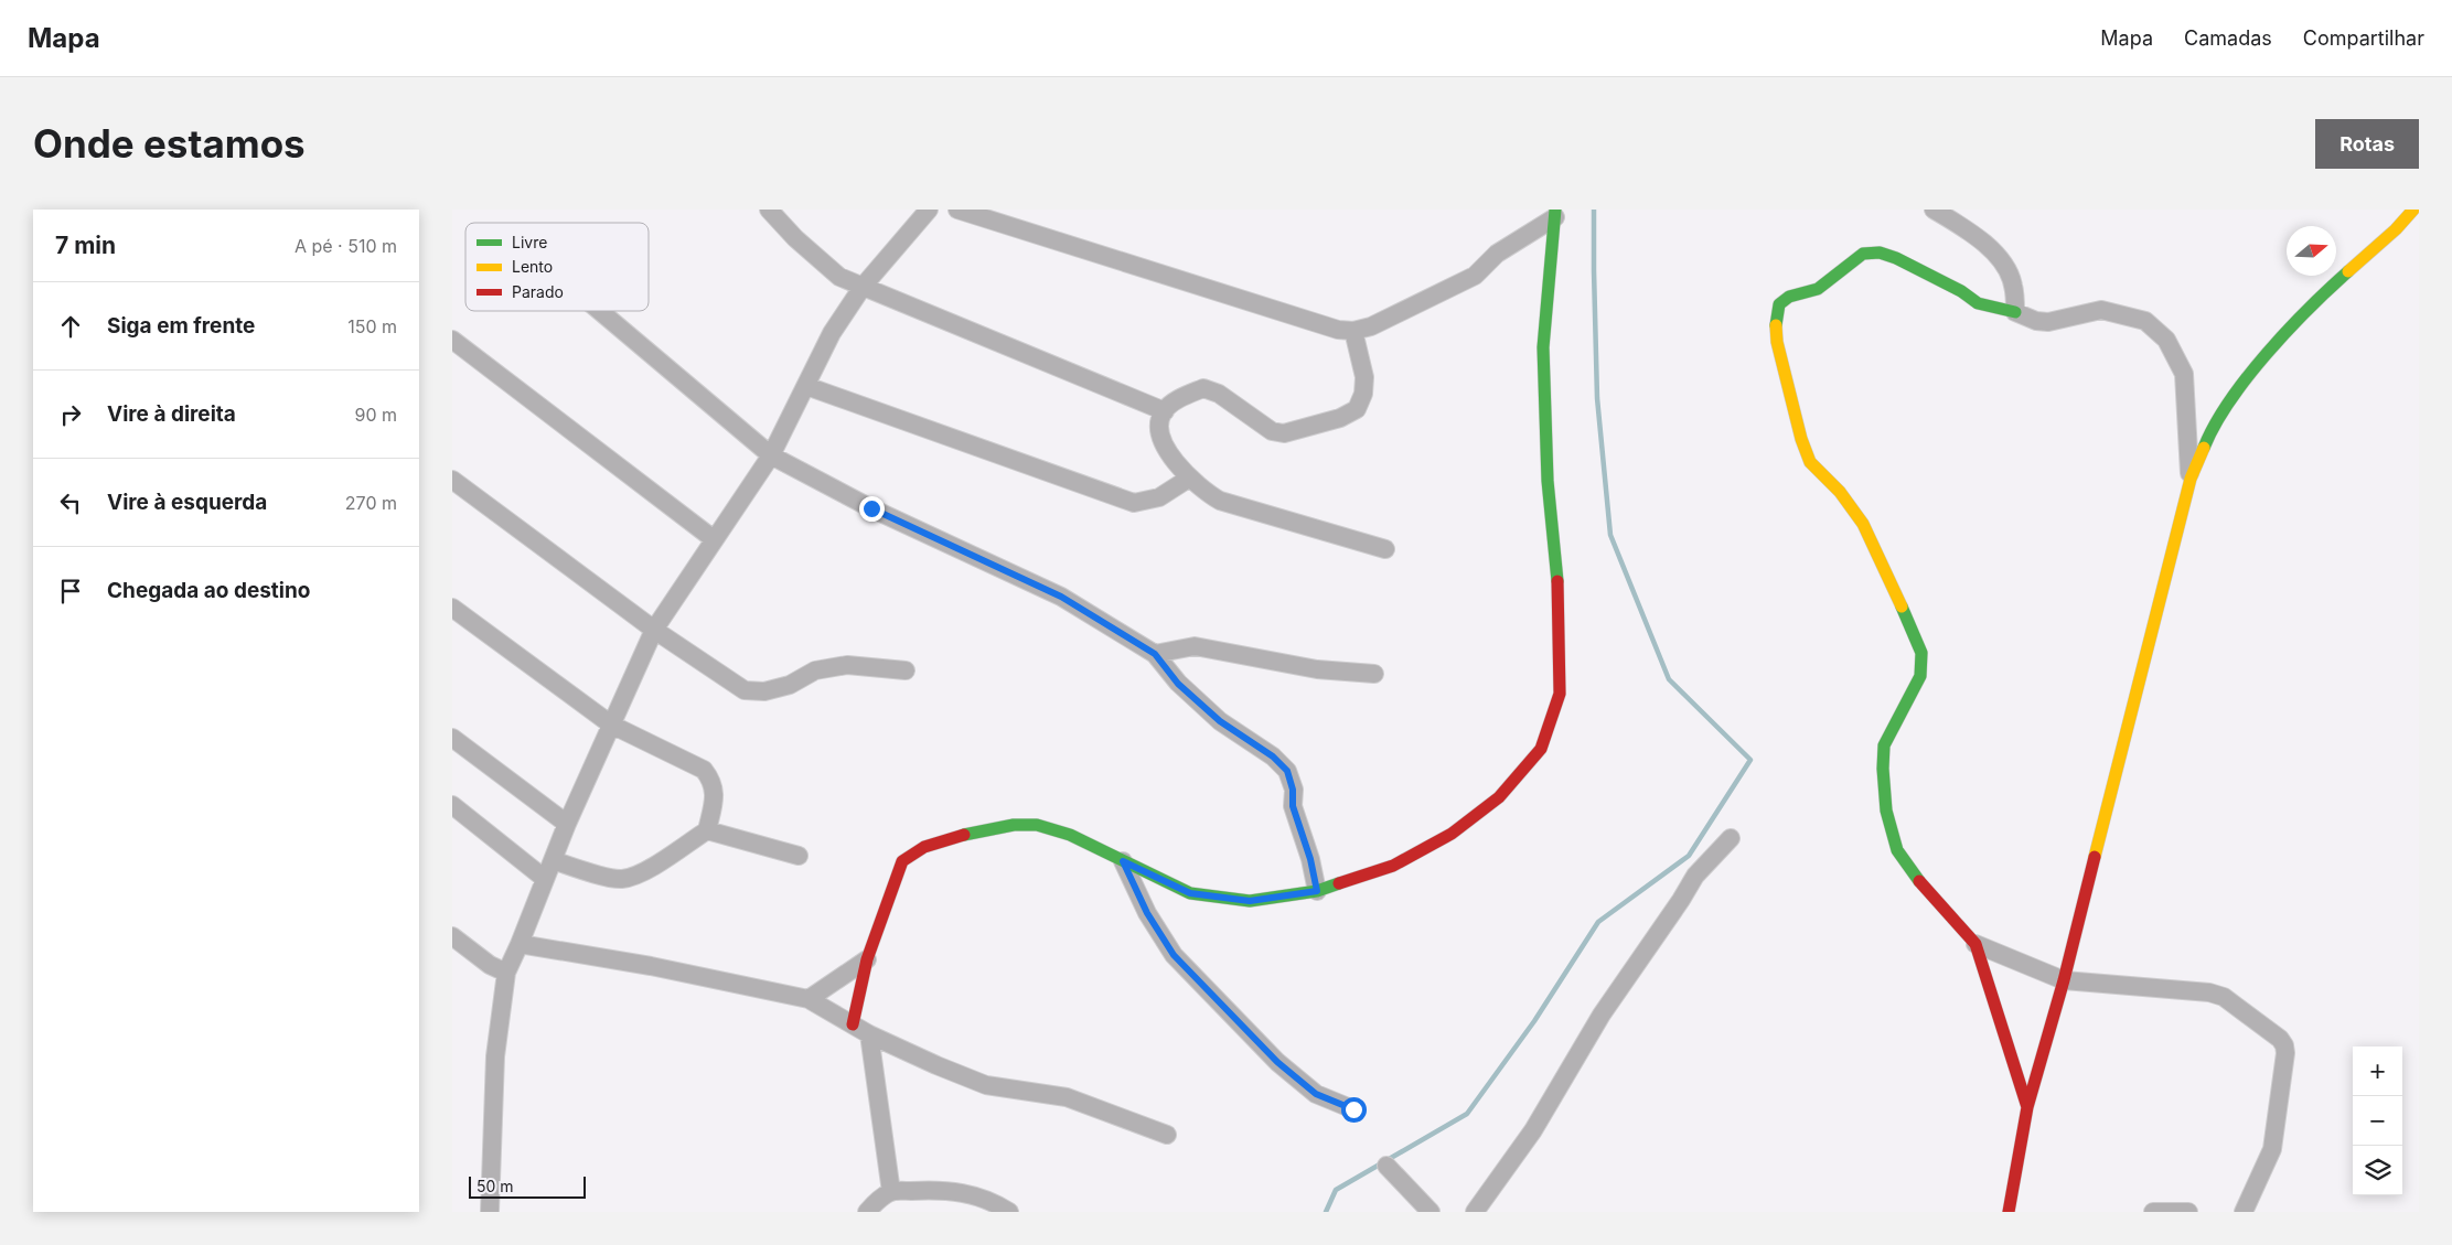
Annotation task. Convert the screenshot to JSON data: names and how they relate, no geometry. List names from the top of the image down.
{
  "legend": ["Livre", "Lento", "Parado"],
  "scale_bar": "50 m",
  "north": "right",
  "page": {
    "header": "Mapa",
    "nav": ["Mapa", "Camadas", "Compartilhar"],
    "buttons": "Rotas",
    "title": "Onde estamos",
    "heading": ["7 min", "A pé · 510 m"],
    "list": [
      ["Siga em frente", "150 m"],
      ["Vire à direita", "90 m"],
      ["Vire à esquerda", "270 m"],
      "Chegada ao destino"
    ],
    "map_buttons": ["+", "−"],
    "scale": "50 m"
  }
}
